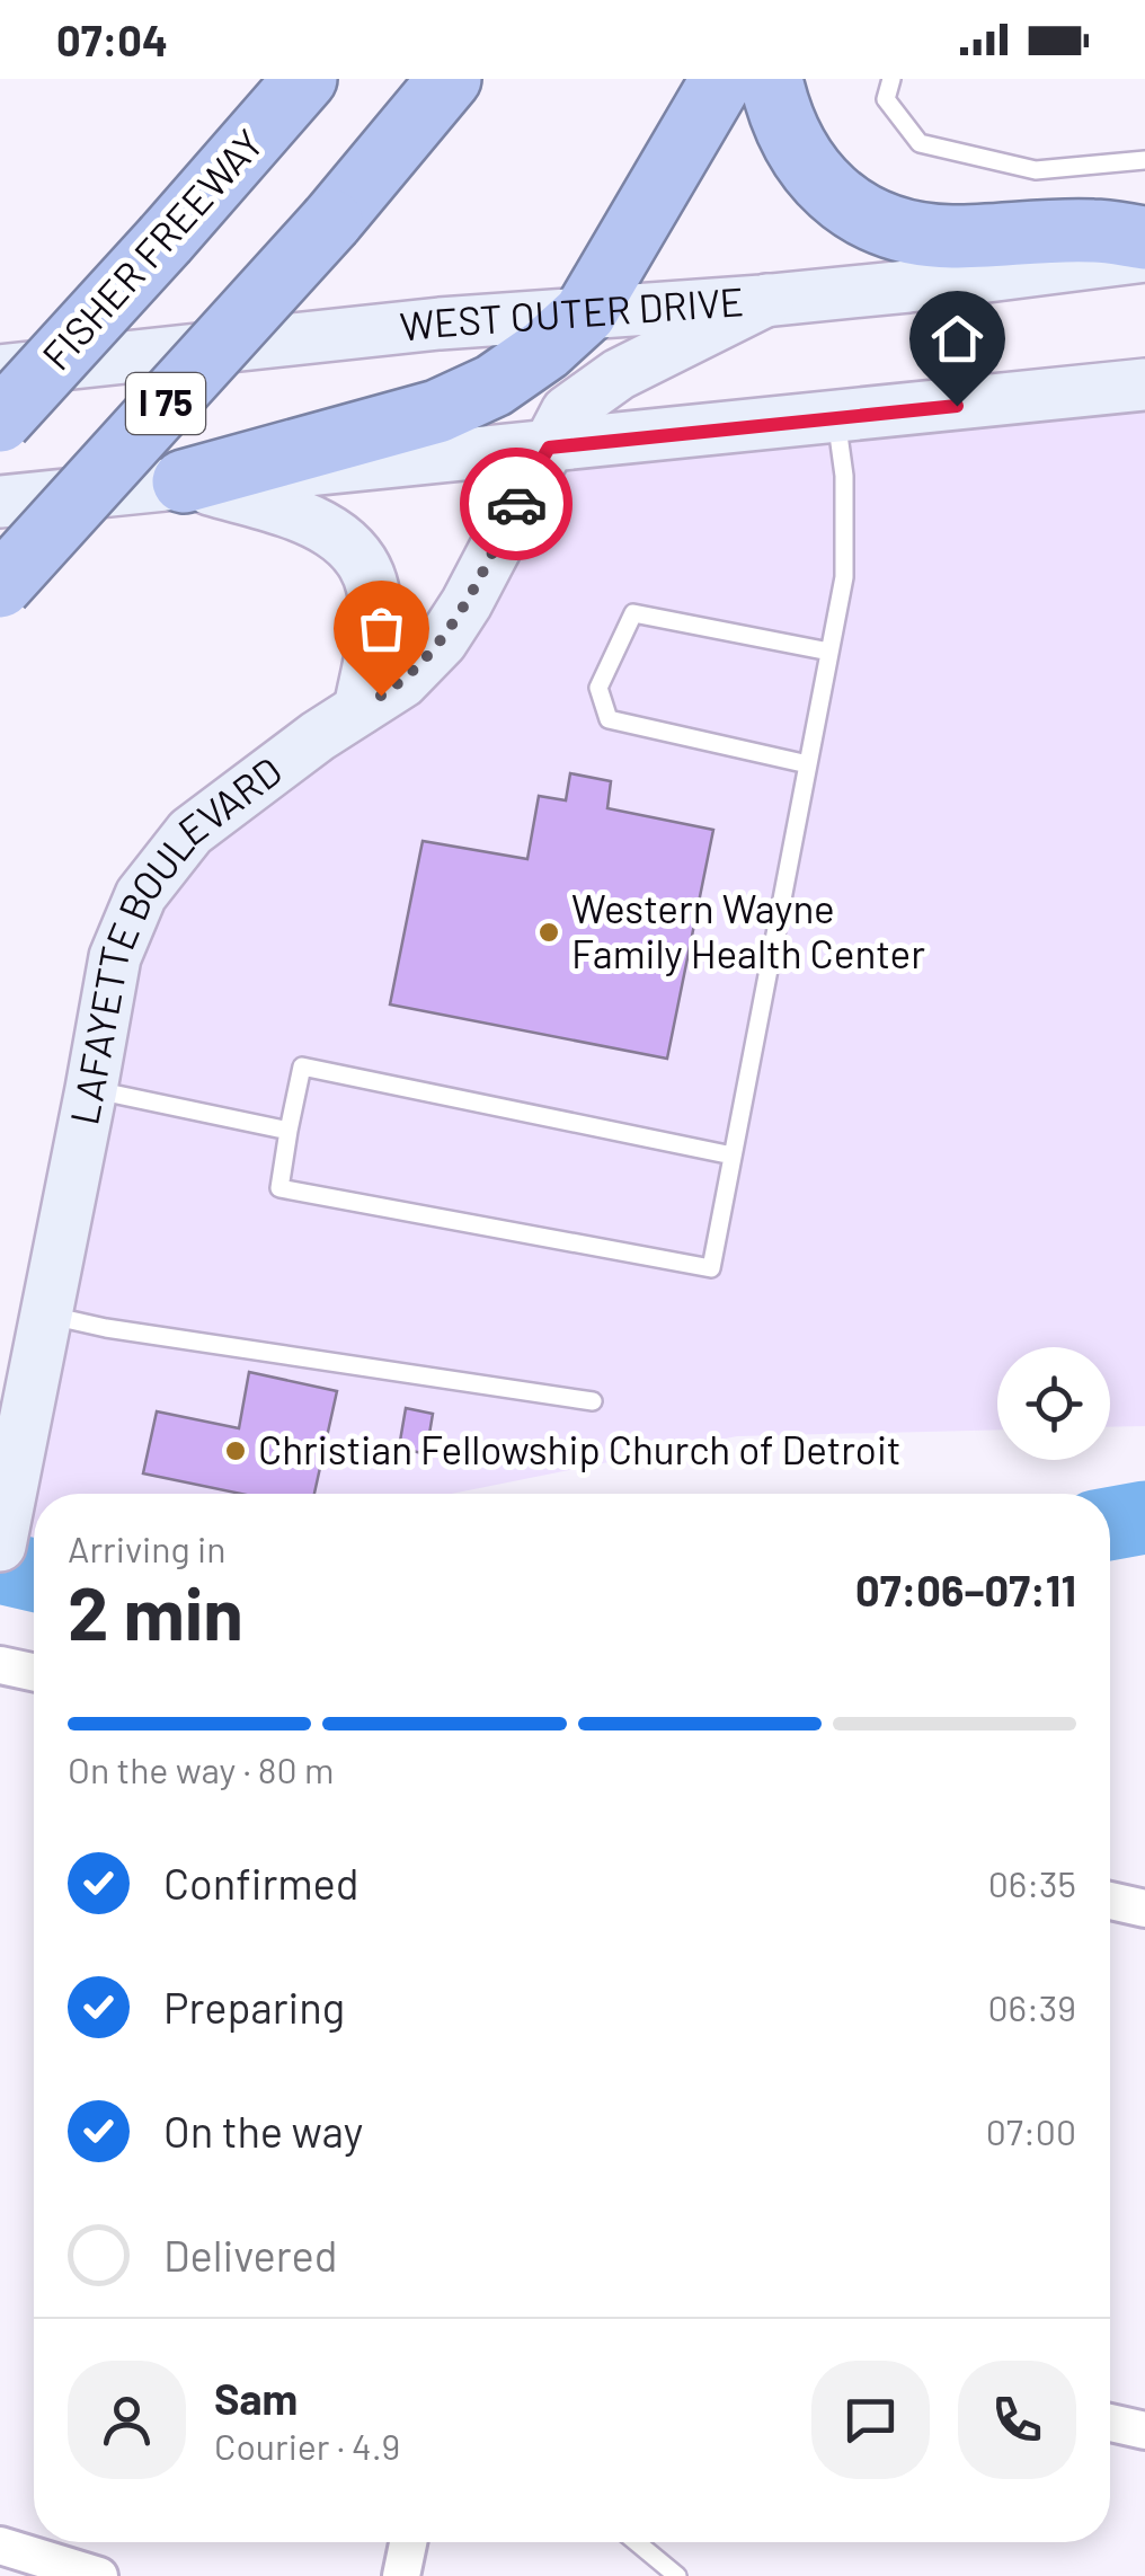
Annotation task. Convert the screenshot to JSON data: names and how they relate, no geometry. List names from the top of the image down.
{
  "streets": {
    "highway": ["FISHER FREEWAY", "I 75"],
    "main road": ["WEST OUTER DRIVE", "LAFAYETTE BOULEVARD"]
  },
  "crossings": [
    ["WEST OUTER DRIVE", "LAFAYETTE BOULEVARD"]
  ],
  "places": ["Western Wayne Family Health Center", "Christian Fellowship Church of Detroit"],
  "page": {
    "status": "07:04",
    "heading": ["2 min", "Arriving in", "07:06–07:11"],
    "panel": ["Sam", "Courier · 4.9"],
    "bar": "On the way · 80 m",
    "list": [
      ["Confirmed", "06:35"],
      ["Preparing", "06:39"],
      ["On the way", "07:00"],
      "Delivered"
    ]
  }
}
